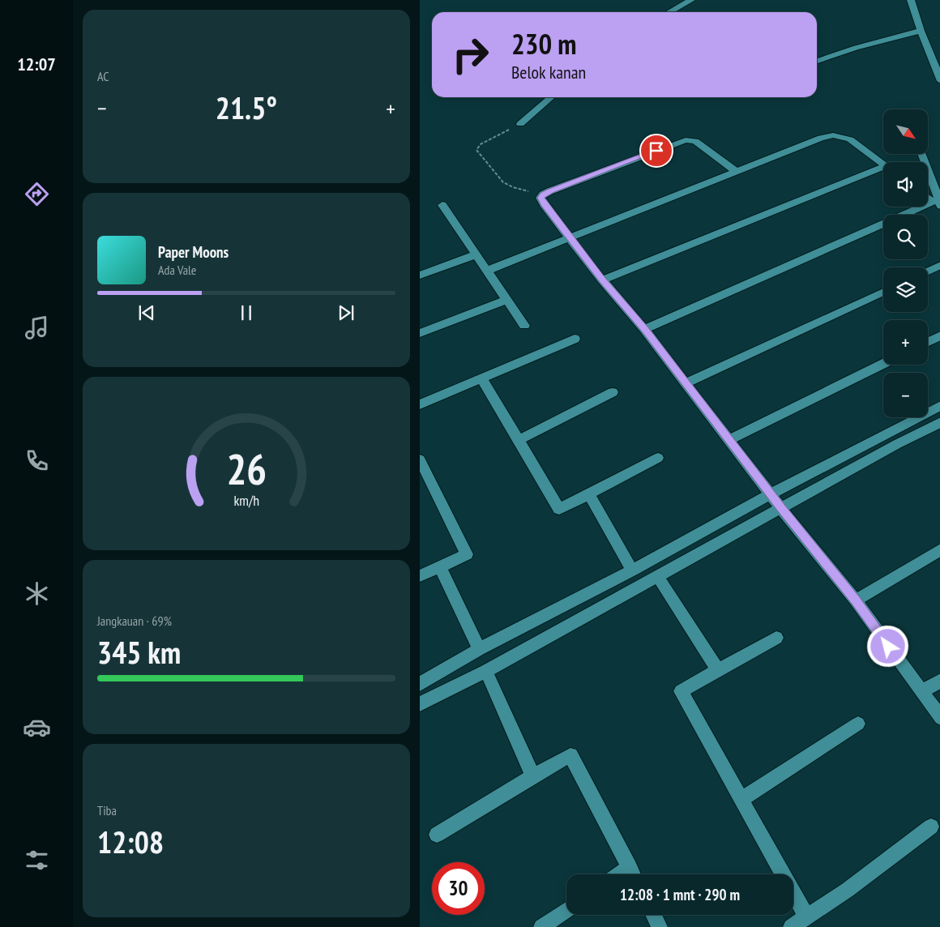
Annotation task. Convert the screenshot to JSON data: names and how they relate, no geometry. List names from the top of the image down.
{
  "north": "bottom right",
  "page": {
    "tabs": "12:07",
    "tile": [
      "AC",
      ["Jangkauan · 69%", "345 km"],
      ["Tiba", "12:08"]
    ],
    "turn": ["230 m", "Belok kanan"],
    "heat": ["−", "21.5°", "+"],
    "map_buttons": ["+", "−"],
    "song": ["Paper Moons", "Ada Vale"],
    "limit": "30",
    "trip": "12:08 · 1 mnt · 290 m",
    "gauge": ["26", "km/h"]
  }
}
